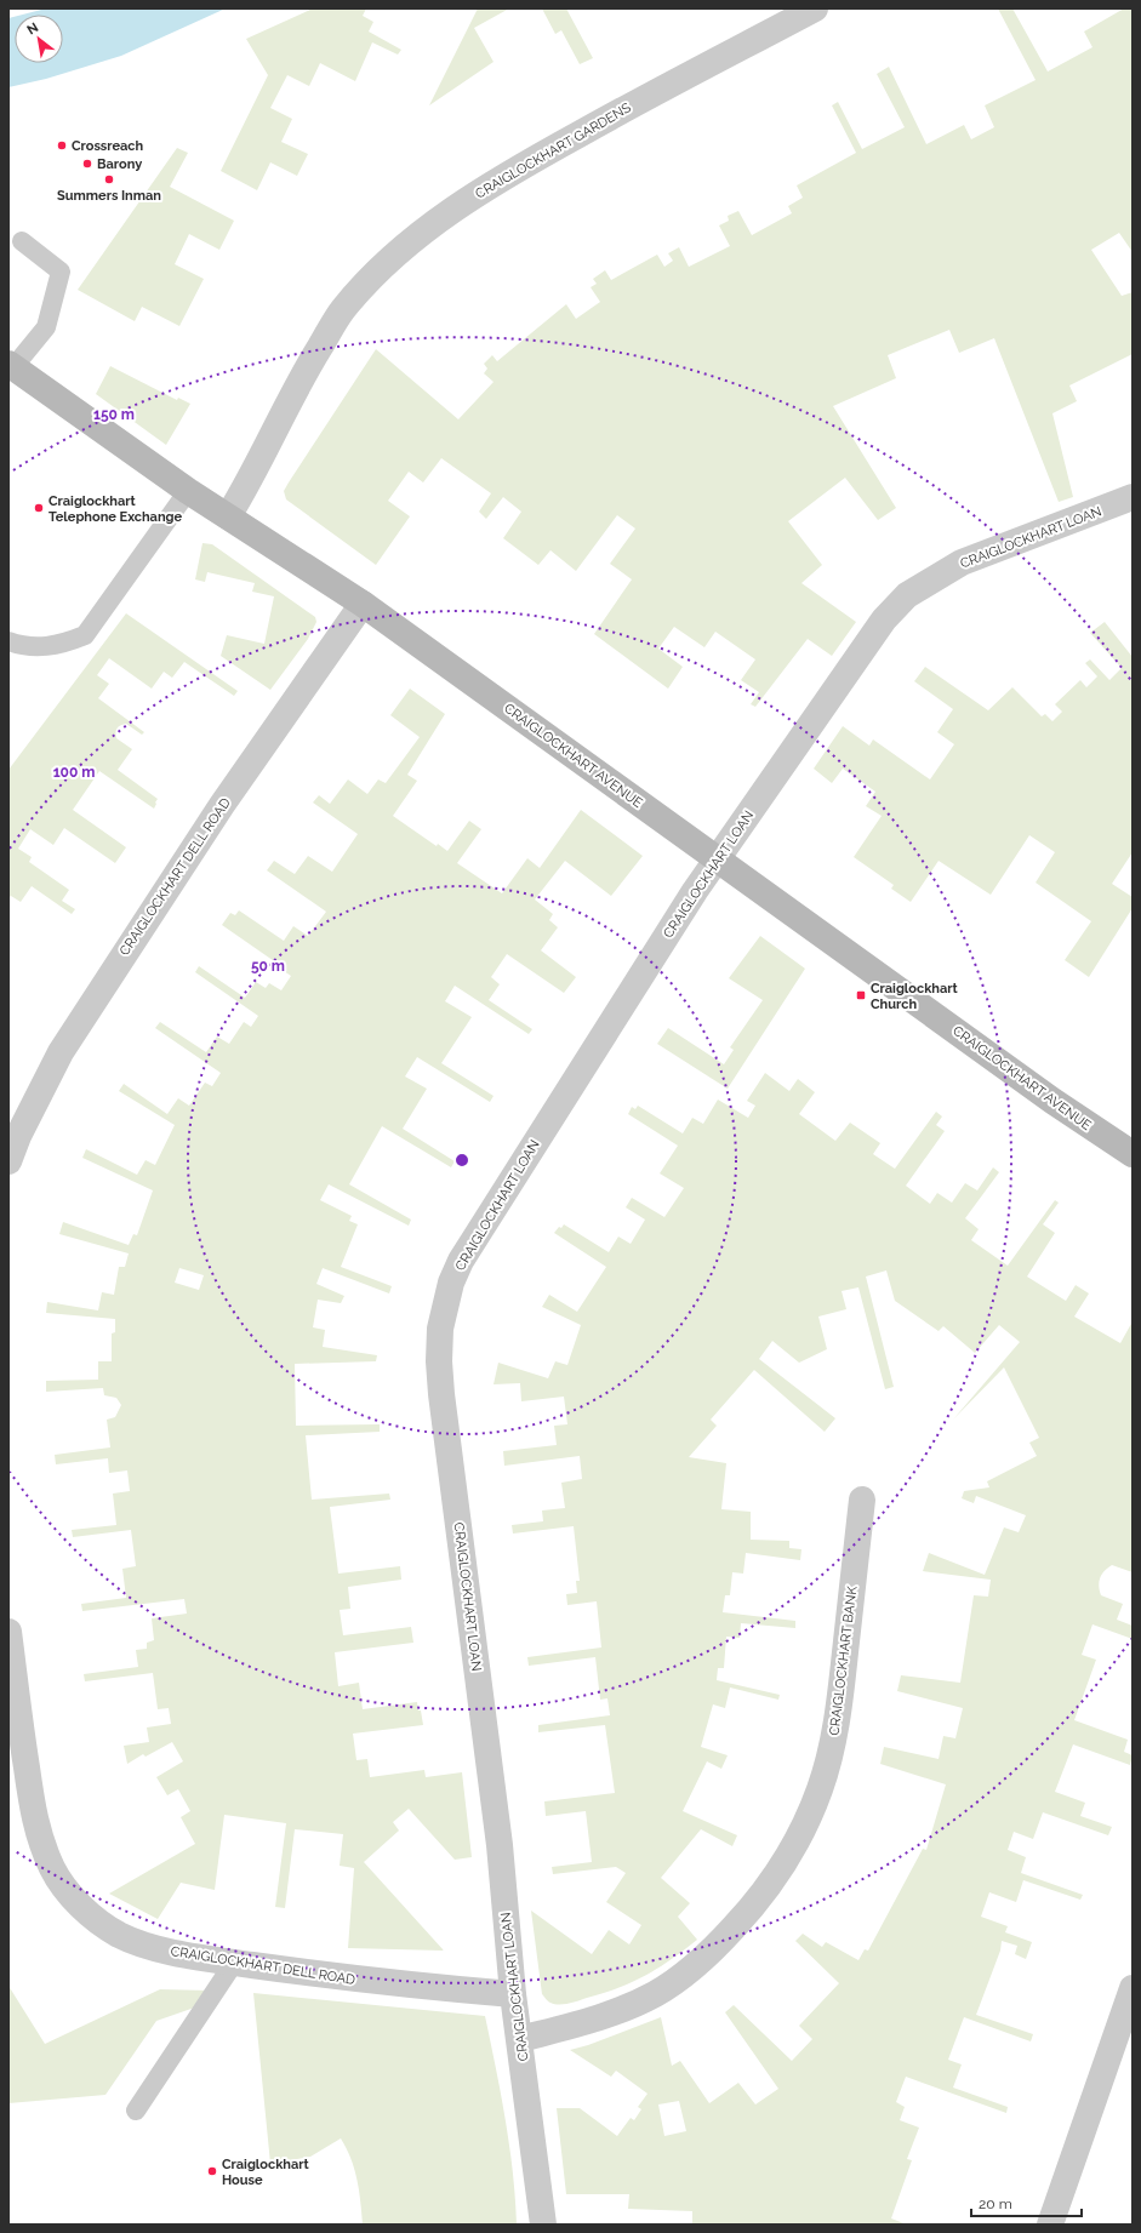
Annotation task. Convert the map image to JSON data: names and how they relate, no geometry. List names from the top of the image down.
{
  "streets": {
    "street": [
      "CRAIGLOCKHART GARDENS",
      "CRAIGLOCKHART LOAN",
      "CRAIGLOCKHART AVENUE",
      "CRAIGLOCKHART DELL ROAD",
      "CRAIGLOCKHART BANK"
    ]
  },
  "crossings": [
    ["CRAIGLOCKHART GARDENS", "CRAIGLOCKHART AVENUE"],
    ["CRAIGLOCKHART LOAN", "CRAIGLOCKHART AVENUE"],
    ["CRAIGLOCKHART LOAN", "CRAIGLOCKHART DELL ROAD"],
    ["CRAIGLOCKHART LOAN", "CRAIGLOCKHART BANK"],
    ["CRAIGLOCKHART AVENUE", "CRAIGLOCKHART DELL ROAD"]
  ],
  "places": {
    "other": [
      "Crossreach",
      "Barony",
      "Summers Inman",
      "Craiglockhart Telephone Exchange",
      "Craiglockhart House"
    ],
    "transit": ["Craiglockhart Church"]
  },
  "scale_bar": "20 m",
  "north": "top left",
  "rings": ["150 m", "100 m", "50 m"]
}
